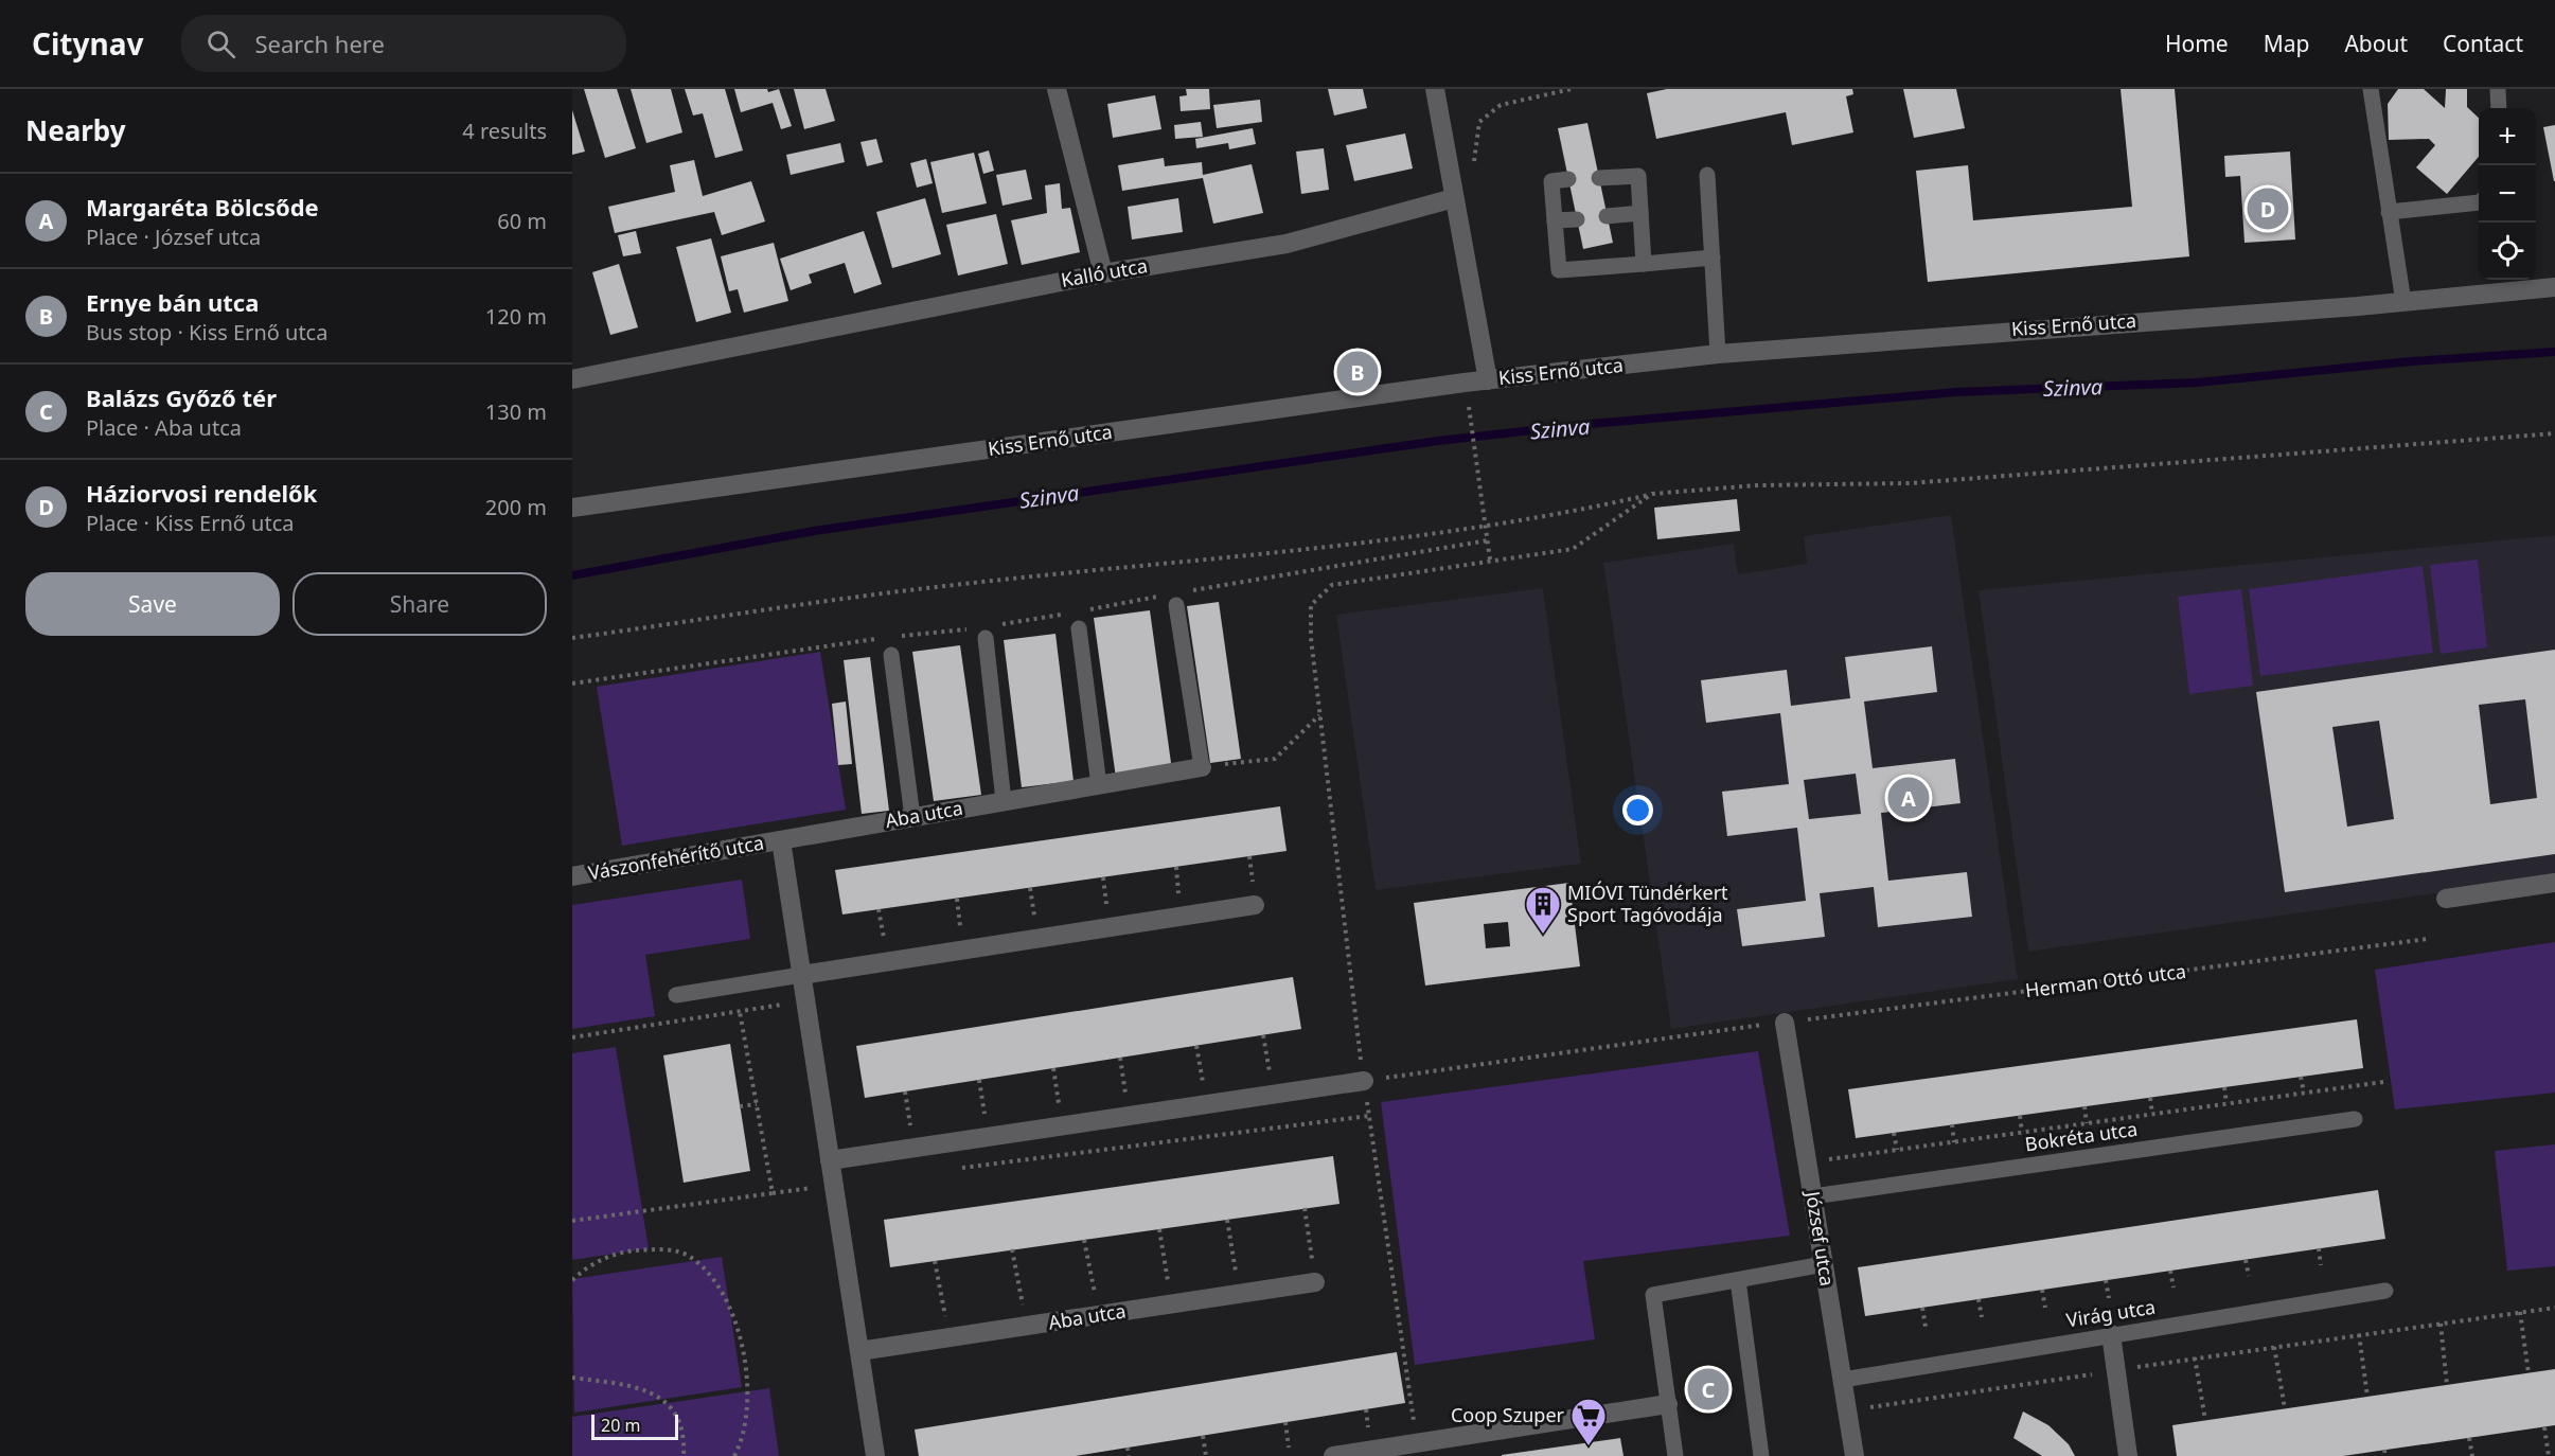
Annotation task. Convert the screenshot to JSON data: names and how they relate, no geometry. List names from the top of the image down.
{
  "streets": {
    "street": [
      "Kalló utca",
      "Kiss Ernő utca",
      "Aba utca",
      "Vászonfehérítő utca",
      "József utca"
    ],
    "lane": ["Bokréta utca", "Virág utca"],
    "path": ["Herman Ottó utca"]
  },
  "crossings": [
    ["Aba utca", "Vászonfehérítő utca"],
    ["Herman Ottó utca", "József utca"],
    ["Bokréta utca", "József utca"],
    ["József utca", "Virág utca"]
  ],
  "water": ["Szinva"],
  "places": {
    "building": ["MIÓVI Tündérkert Sport Tagóvodája"],
    "supermarket": ["Coop Szuper"]
  },
  "scale_bar": "20 m",
  "page": {
    "header": "Citynav",
    "search": "Search here",
    "nav": [
      "Home",
      "Map",
      "About",
      "Contact"
    ],
    "heading": ["Nearby", "4 results"],
    "map_buttons": ["+", "−"],
    "list": [
      {
        "mark": "A",
        "name": "Margaréta Bölcsőde",
        "note": "Place · József utca",
        "value": "60 m"
      },
      {
        "mark": "B",
        "name": "Ernye bán utca",
        "note": "Bus stop · Kiss Ernő utca",
        "value": "120 m"
      },
      {
        "mark": "C",
        "name": "Balázs Győző tér",
        "note": "Place · Aba utca",
        "value": "130 m"
      },
      {
        "mark": "D",
        "name": "Háziorvosi rendelők",
        "note": "Place · Kiss Ernő utca",
        "value": "200 m"
      }
    ],
    "pins": [
      "D",
      "B",
      "A",
      "C"
    ],
    "buttons": ["Save", "Share"],
    "scale": "20 m"
  }
}
